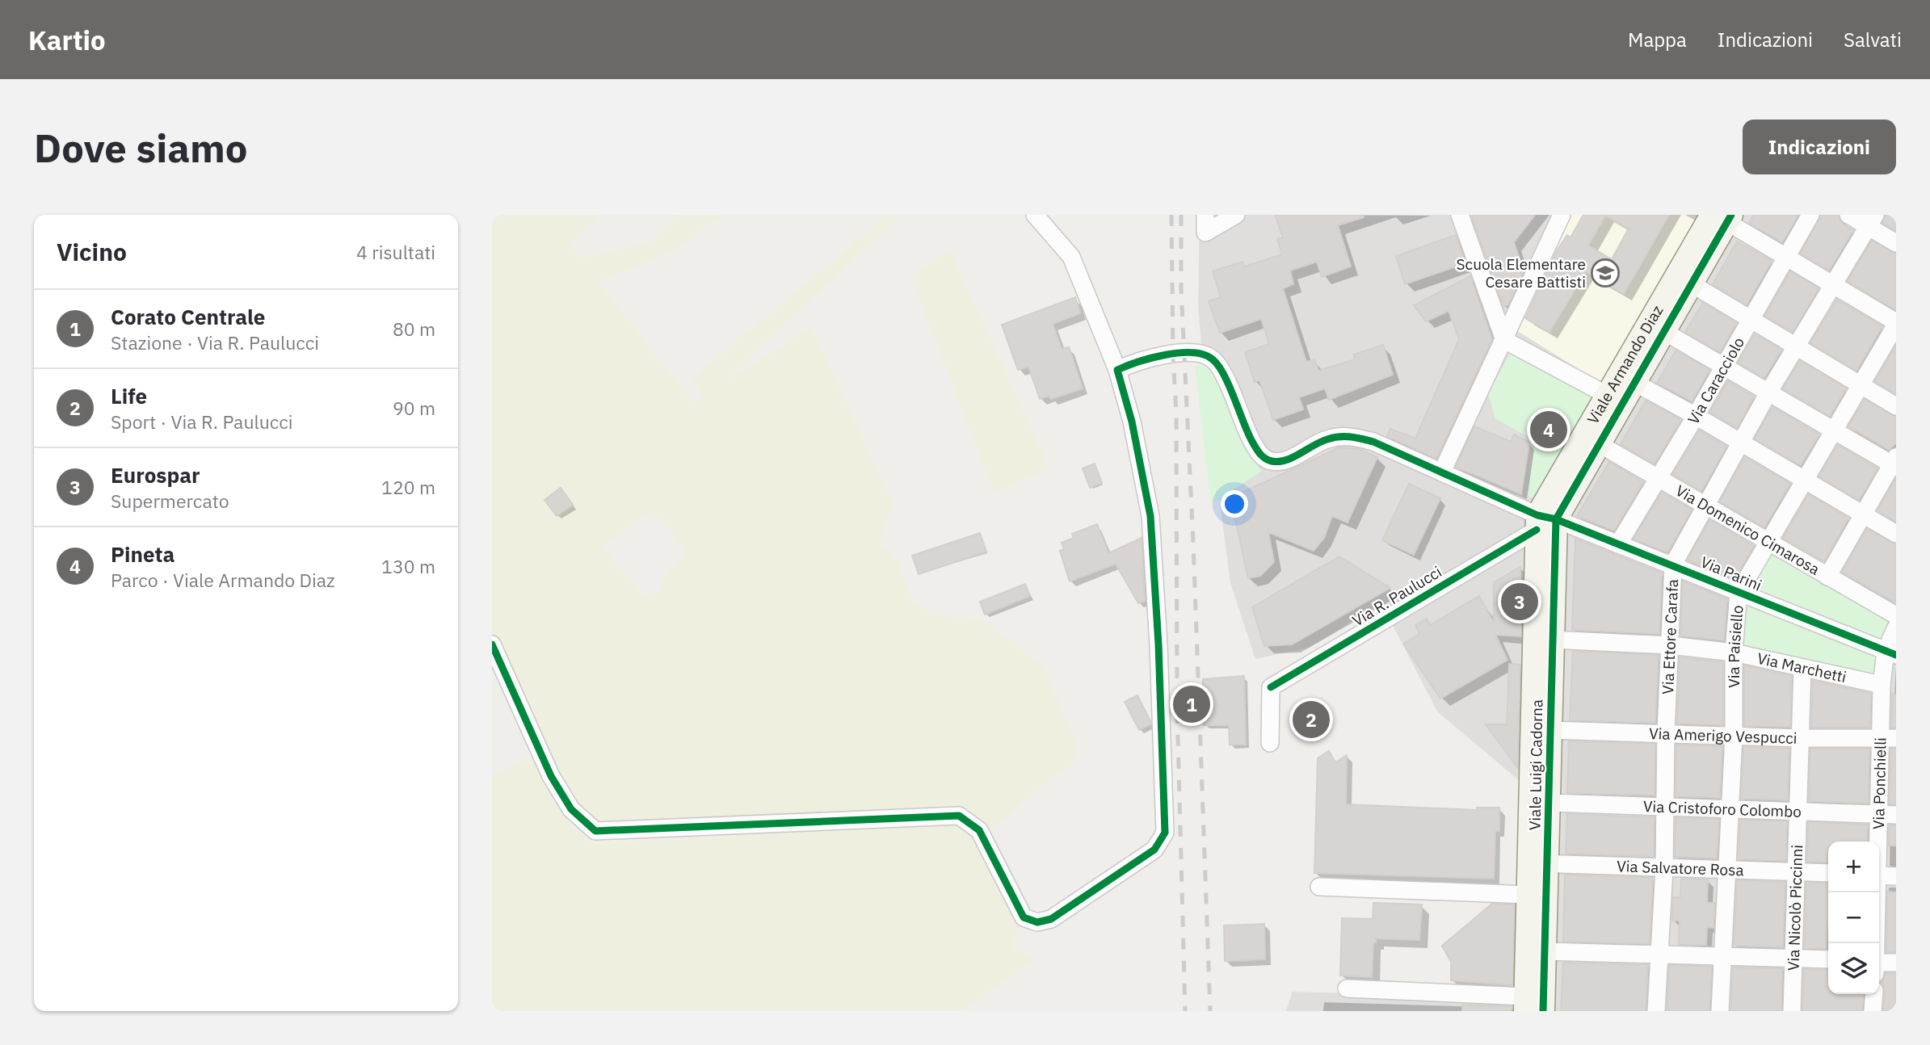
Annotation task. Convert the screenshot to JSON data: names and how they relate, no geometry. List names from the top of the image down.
{
  "streets": {
    "main road": ["Viale Armando Diaz", "Viale Luigi Cadorna"],
    "street": [
      "Via Caracciolo",
      "Via Domenico Cimarosa",
      "Via Parini",
      "Via R. Paulucci",
      "Via Ettore Carafa",
      "Via Paisiello",
      "Via Marchetti",
      "Via Amerigo Vespucci",
      "Via Ponchielli",
      "Via Cristoforo Colombo",
      "Via Salvatore Rosa",
      "Via Nicolò Piccinni"
    ]
  },
  "crossings": [
    ["Viale Armando Diaz", "Via Parini"],
    ["Viale Armando Diaz", "Via R. Paulucci"],
    ["Viale Armando Diaz", "Viale Luigi Cadorna"],
    ["Via Caracciolo", "Via Domenico Cimarosa"],
    ["Via Caracciolo", "Via Parini"],
    ["Via Domenico Cimarosa", "Via Ettore Carafa"],
    ["Via Domenico Cimarosa", "Via Paisiello"],
    ["Via Parini", "Via R. Paulucci"],
    ["Via Parini", "Via Ettore Carafa"],
    ["Via Parini", "Via Paisiello"],
    ["Via Parini", "Viale Luigi Cadorna"],
    ["Via Parini", "Via Ponchielli"],
    ["Via R. Paulucci", "Viale Luigi Cadorna"],
    ["Via Ettore Carafa", "Via Marchetti"],
    ["Via Ettore Carafa", "Via Amerigo Vespucci"],
    ["Via Ettore Carafa", "Via Cristoforo Colombo"],
    ["Via Ettore Carafa", "Via Salvatore Rosa"],
    ["Via Paisiello", "Via Marchetti"],
    ["Via Paisiello", "Via Amerigo Vespucci"],
    ["Via Paisiello", "Via Cristoforo Colombo"],
    ["Via Paisiello", "Via Salvatore Rosa"],
    ["Via Marchetti", "Viale Luigi Cadorna"],
    ["Via Marchetti", "Via Ponchielli"],
    ["Via Marchetti", "Via Nicolò Piccinni"],
    ["Via Amerigo Vespucci", "Viale Luigi Cadorna"],
    ["Via Amerigo Vespucci", "Via Ponchielli"],
    ["Via Amerigo Vespucci", "Via Nicolò Piccinni"],
    ["Viale Luigi Cadorna", "Via Cristoforo Colombo"],
    ["Viale Luigi Cadorna", "Via Salvatore Rosa"],
    ["Via Ponchielli", "Via Cristoforo Colombo"],
    ["Via Cristoforo Colombo", "Via Nicolò Piccinni"],
    ["Via Salvatore Rosa", "Via Nicolò Piccinni"]
  ],
  "places": {
    "school or university": ["Scuola Elementare Cesare Battisti"]
  },
  "page": {
    "header": "Kartio",
    "nav": ["Mappa", "Indicazioni", "Salvati"],
    "buttons": "Indicazioni",
    "title": "Dove siamo",
    "heading": ["Vicino", "4 risultati"],
    "list": [
      {
        "mark": "1",
        "name": "Corato Centrale",
        "note": "Stazione · Via R. Paulucci",
        "value": "80 m"
      },
      {
        "mark": "2",
        "name": "Life",
        "note": "Sport · Via R. Paulucci",
        "value": "90 m"
      },
      {
        "mark": "3",
        "name": "Eurospar",
        "note": "Supermercato",
        "value": "120 m"
      },
      {
        "mark": "4",
        "name": "Pineta",
        "note": "Parco · Viale Armando Diaz",
        "value": "130 m"
      }
    ],
    "pins": [
      "4",
      "3",
      "1",
      "2"
    ],
    "map_buttons": ["+", "−"]
  }
}
